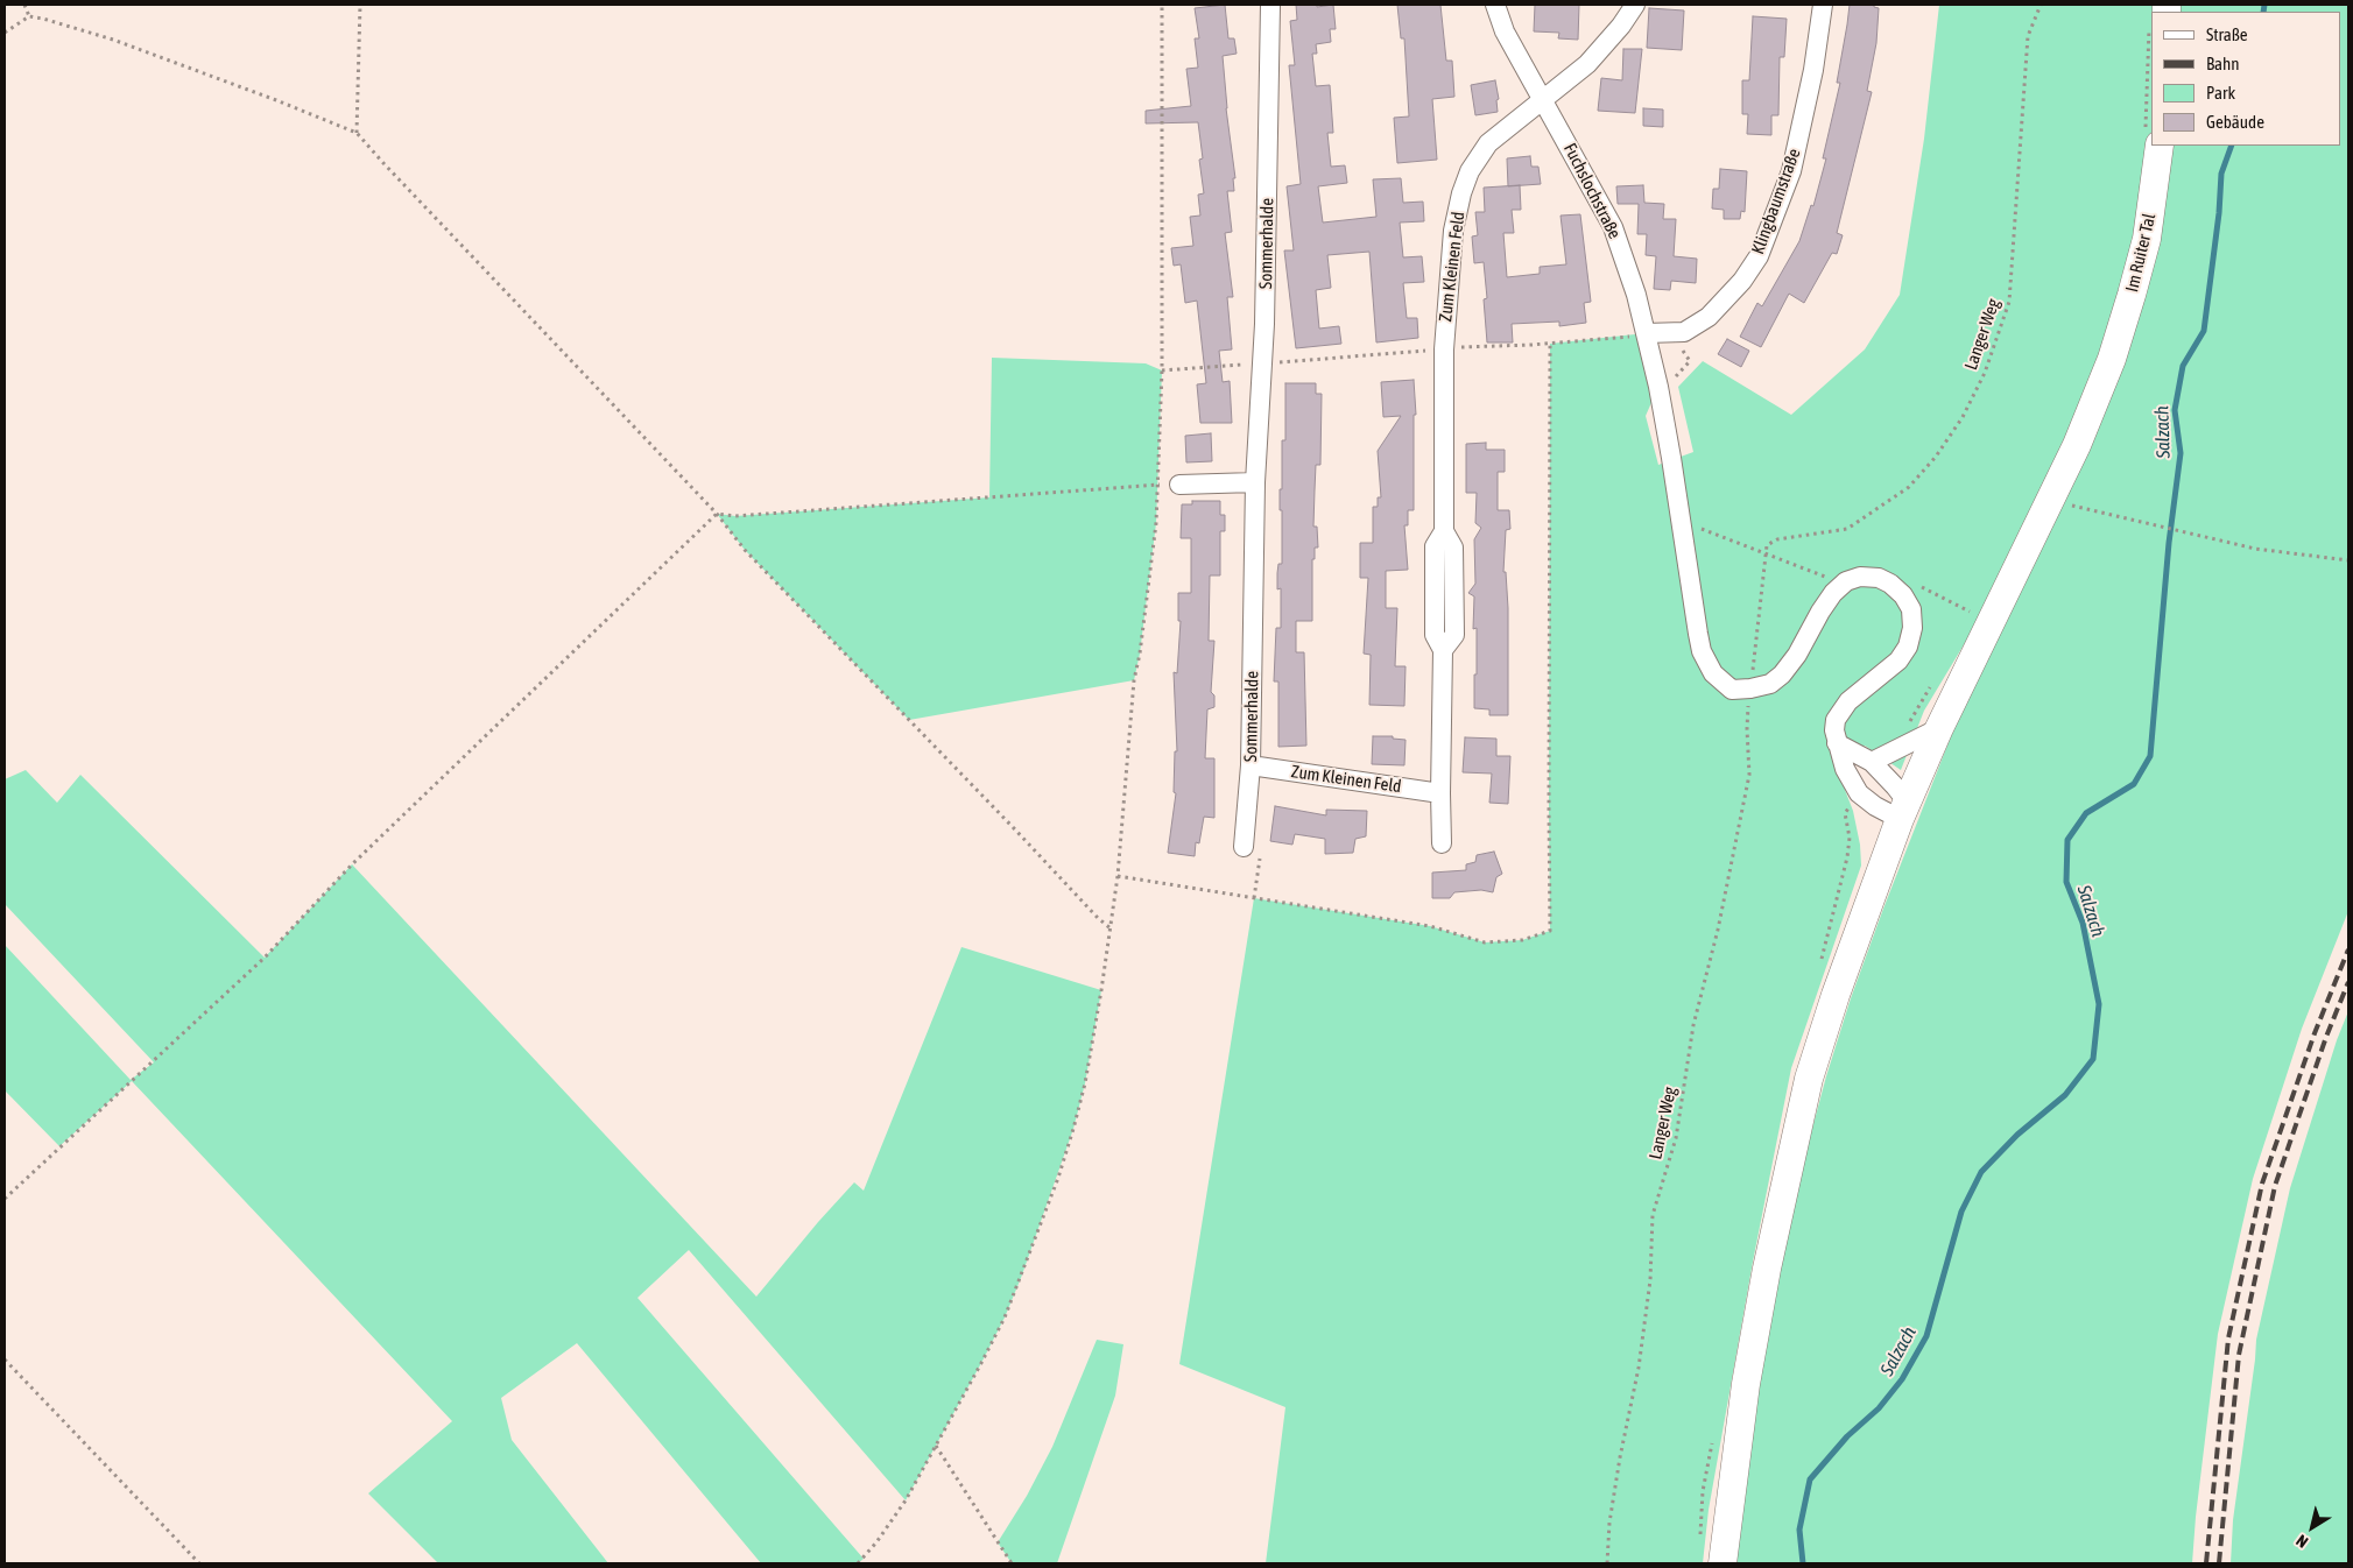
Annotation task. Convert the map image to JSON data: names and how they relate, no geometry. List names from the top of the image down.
{
  "streets": {
    "street": [
      "Fuchslochstraße",
      "Klingbaumstraße",
      "Sommerhalde",
      "Im Ruiter Tal",
      "Zum Kleinen Feld"
    ],
    "path": ["Langer Weg"]
  },
  "crossings": [
    ["Fuchslochstraße", "Klingbaumstraße"],
    ["Fuchslochstraße", "Zum Kleinen Feld"],
    ["Fuchslochstraße", "Langer Weg"],
    ["Sommerhalde", "Zum Kleinen Feld"]
  ],
  "water": ["Salzach"],
  "legend": [
    "Straße",
    "Bahn",
    "Park",
    "Gebäude"
  ],
  "north": "bottom left"
}
